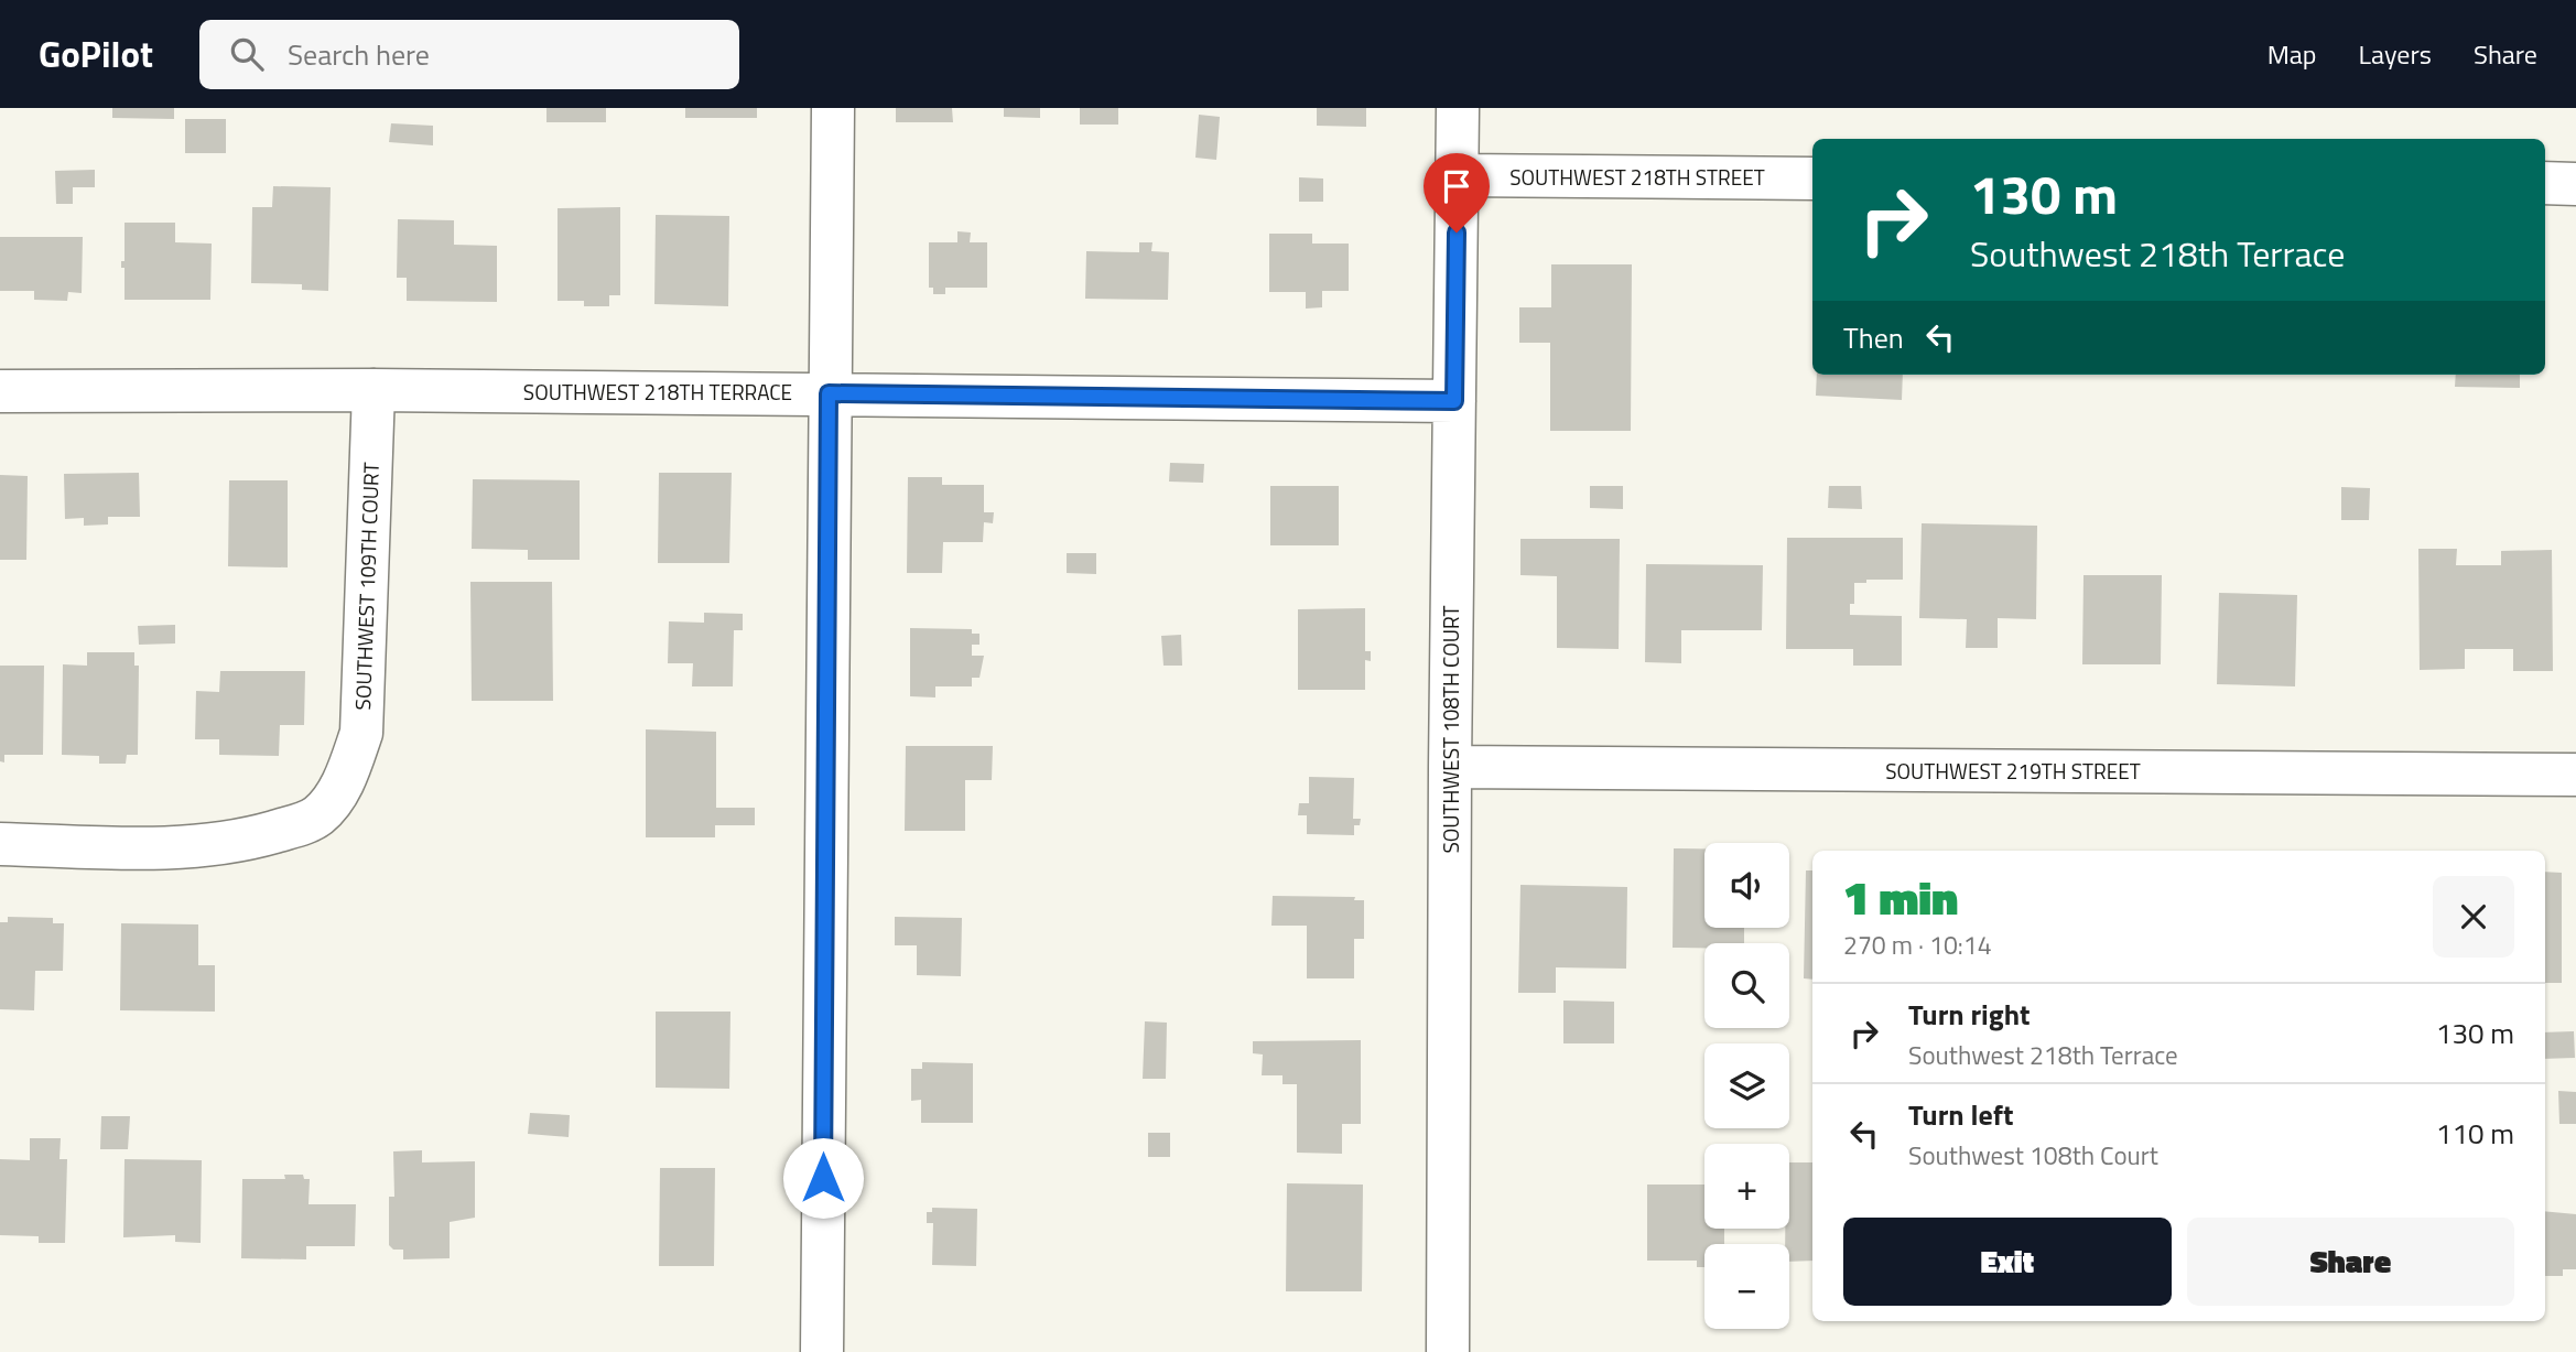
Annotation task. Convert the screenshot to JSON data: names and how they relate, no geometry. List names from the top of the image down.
{
  "streets": {
    "street": [
      "SOUTHWEST 218TH STREET",
      "SOUTHWEST 218TH TERRACE",
      "SOUTHWEST 109TH COURT",
      "SOUTHWEST 108TH COURT",
      "SOUTHWEST 219TH STREET"
    ]
  },
  "crossings": [
    ["SOUTHWEST 218TH STREET", "SOUTHWEST 108TH COURT"],
    ["SOUTHWEST 218TH TERRACE", "SOUTHWEST 109TH COURT"],
    ["SOUTHWEST 218TH TERRACE", "SOUTHWEST 108TH COURT"],
    ["SOUTHWEST 108TH COURT", "SOUTHWEST 219TH STREET"]
  ],
  "page": {
    "header": "GoPilot",
    "search": "Search here",
    "nav": ["Map", "Layers", "Share"],
    "turn": ["130 m", "Southwest 218th Terrace"],
    "then": "Then",
    "map_buttons": ["+", "−"],
    "heading": ["1 min", "270 m · 10:14"],
    "list": [
      {
        "name": "Turn right",
        "note": "Southwest 218th Terrace",
        "value": "130 m"
      },
      {
        "name": "Turn left",
        "note": "Southwest 108th Court",
        "value": "110 m"
      }
    ],
    "buttons": ["Exit", "Share"]
  }
}
